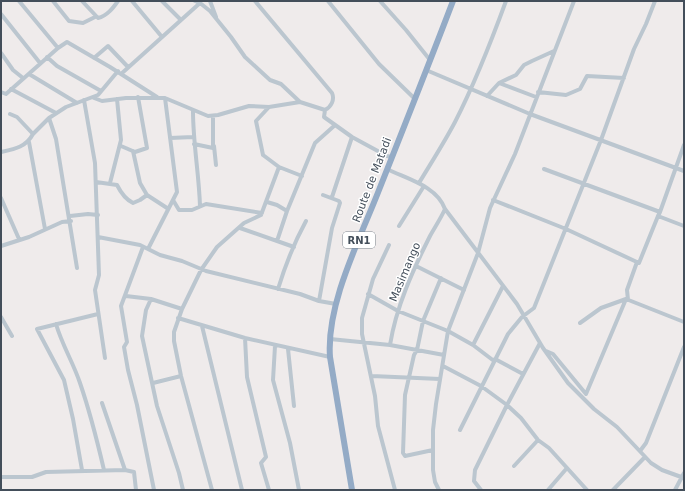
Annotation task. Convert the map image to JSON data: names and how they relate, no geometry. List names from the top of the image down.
{
  "streets": {
    "highway": ["Route de Matadi", "RN1"],
    "street": ["Masimango"]
  }
}
